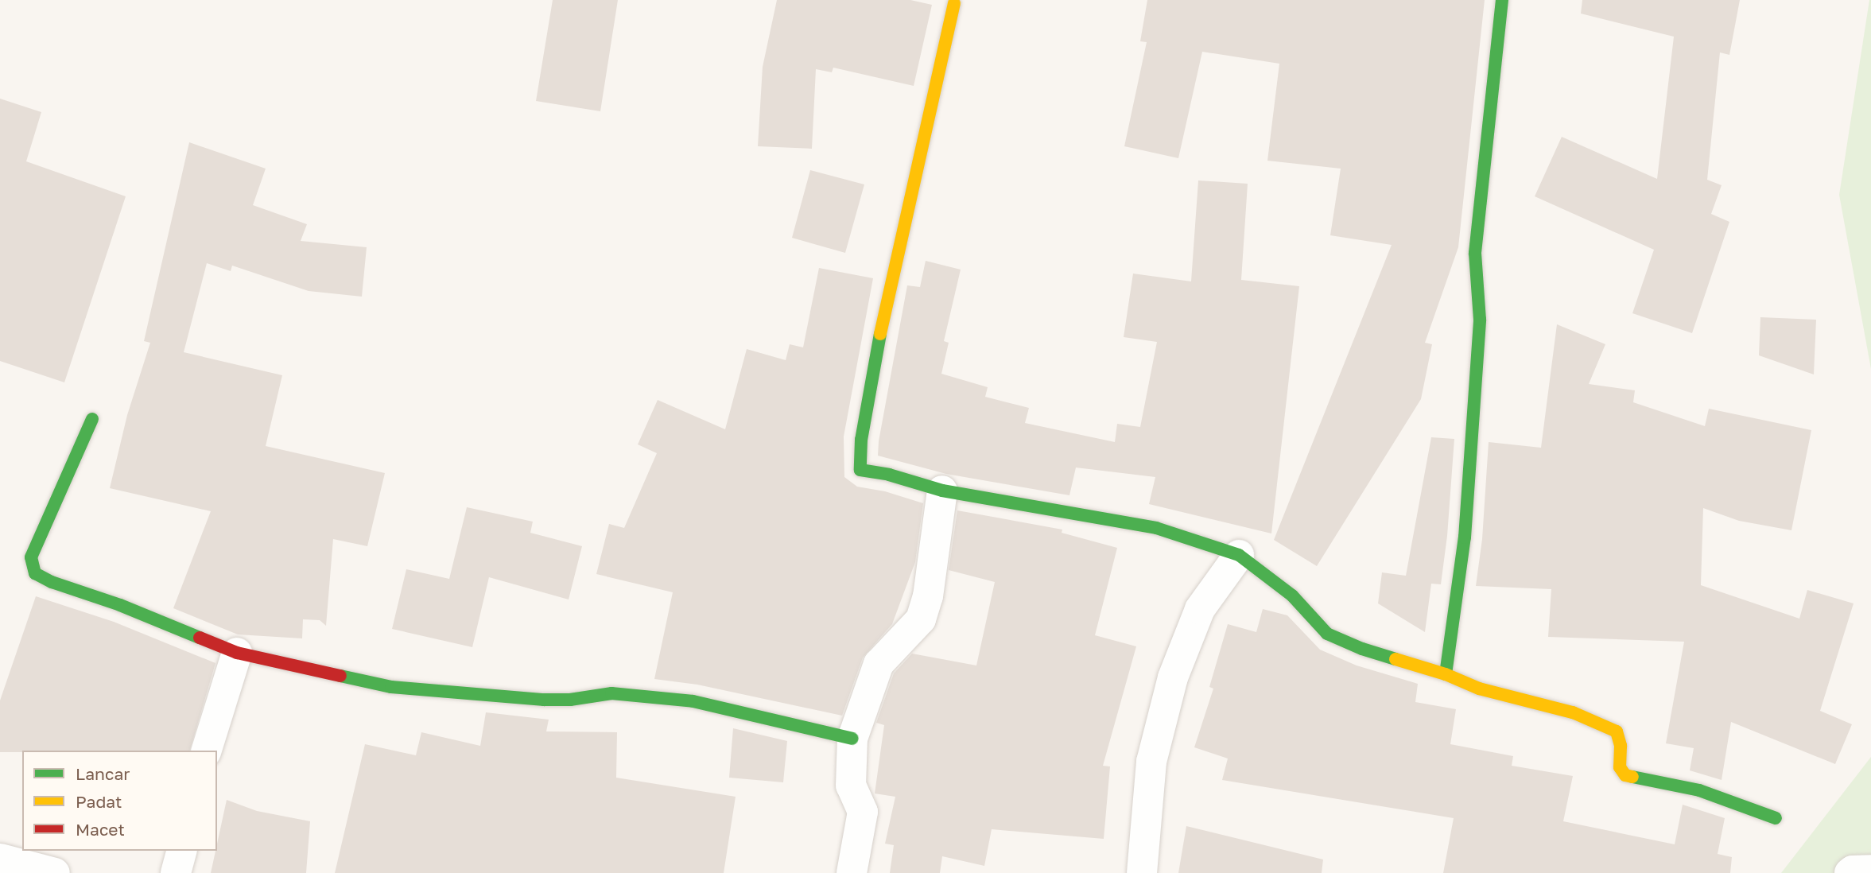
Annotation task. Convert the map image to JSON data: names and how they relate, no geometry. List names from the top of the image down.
{
  "legend": ["Lancar", "Padat", "Macet"]
}
